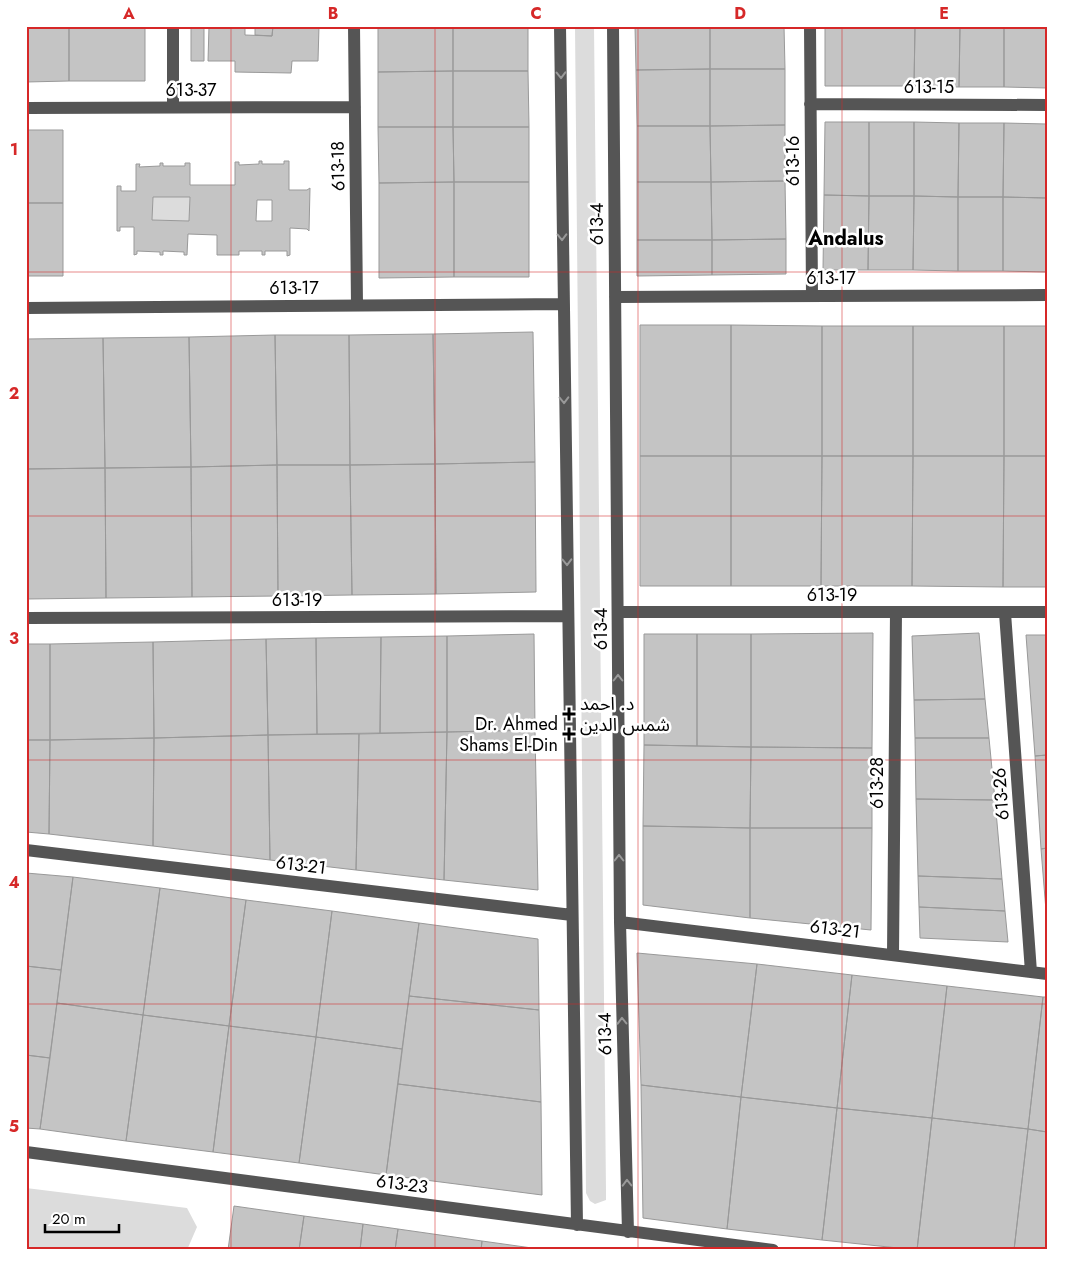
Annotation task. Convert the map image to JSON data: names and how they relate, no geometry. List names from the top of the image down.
{
  "streets": {
    "street": [
      "613-15",
      "613-37",
      "613-16",
      "613-18",
      "613-4",
      "613-17",
      "613-19",
      "613-28",
      "613-26",
      "613-21",
      "613-23"
    ]
  },
  "crossings": [
    ["613-15", "613-16"],
    ["613-37", "613-18"],
    ["613-16", "613-17"],
    ["613-18", "613-17"],
    ["613-4", "613-17"],
    ["613-4", "613-19"],
    ["613-4", "613-21"],
    ["613-4", "613-23"],
    ["613-19", "613-28"],
    ["613-19", "613-26"],
    ["613-28", "613-21"],
    ["613-26", "613-21"]
  ],
  "districts": ["Andalus"],
  "places": {
    "health": ["د. احمد شمس الدين", "Dr. Ahmed Shams El-Din"]
  },
  "scale_bar": "20 m",
  "grid": {
    "columns": [
      "A",
      "B",
      "C",
      "D",
      "E"
    ],
    "rows": [
      "1",
      "2",
      "3",
      "4",
      "5"
    ]
  }
}
